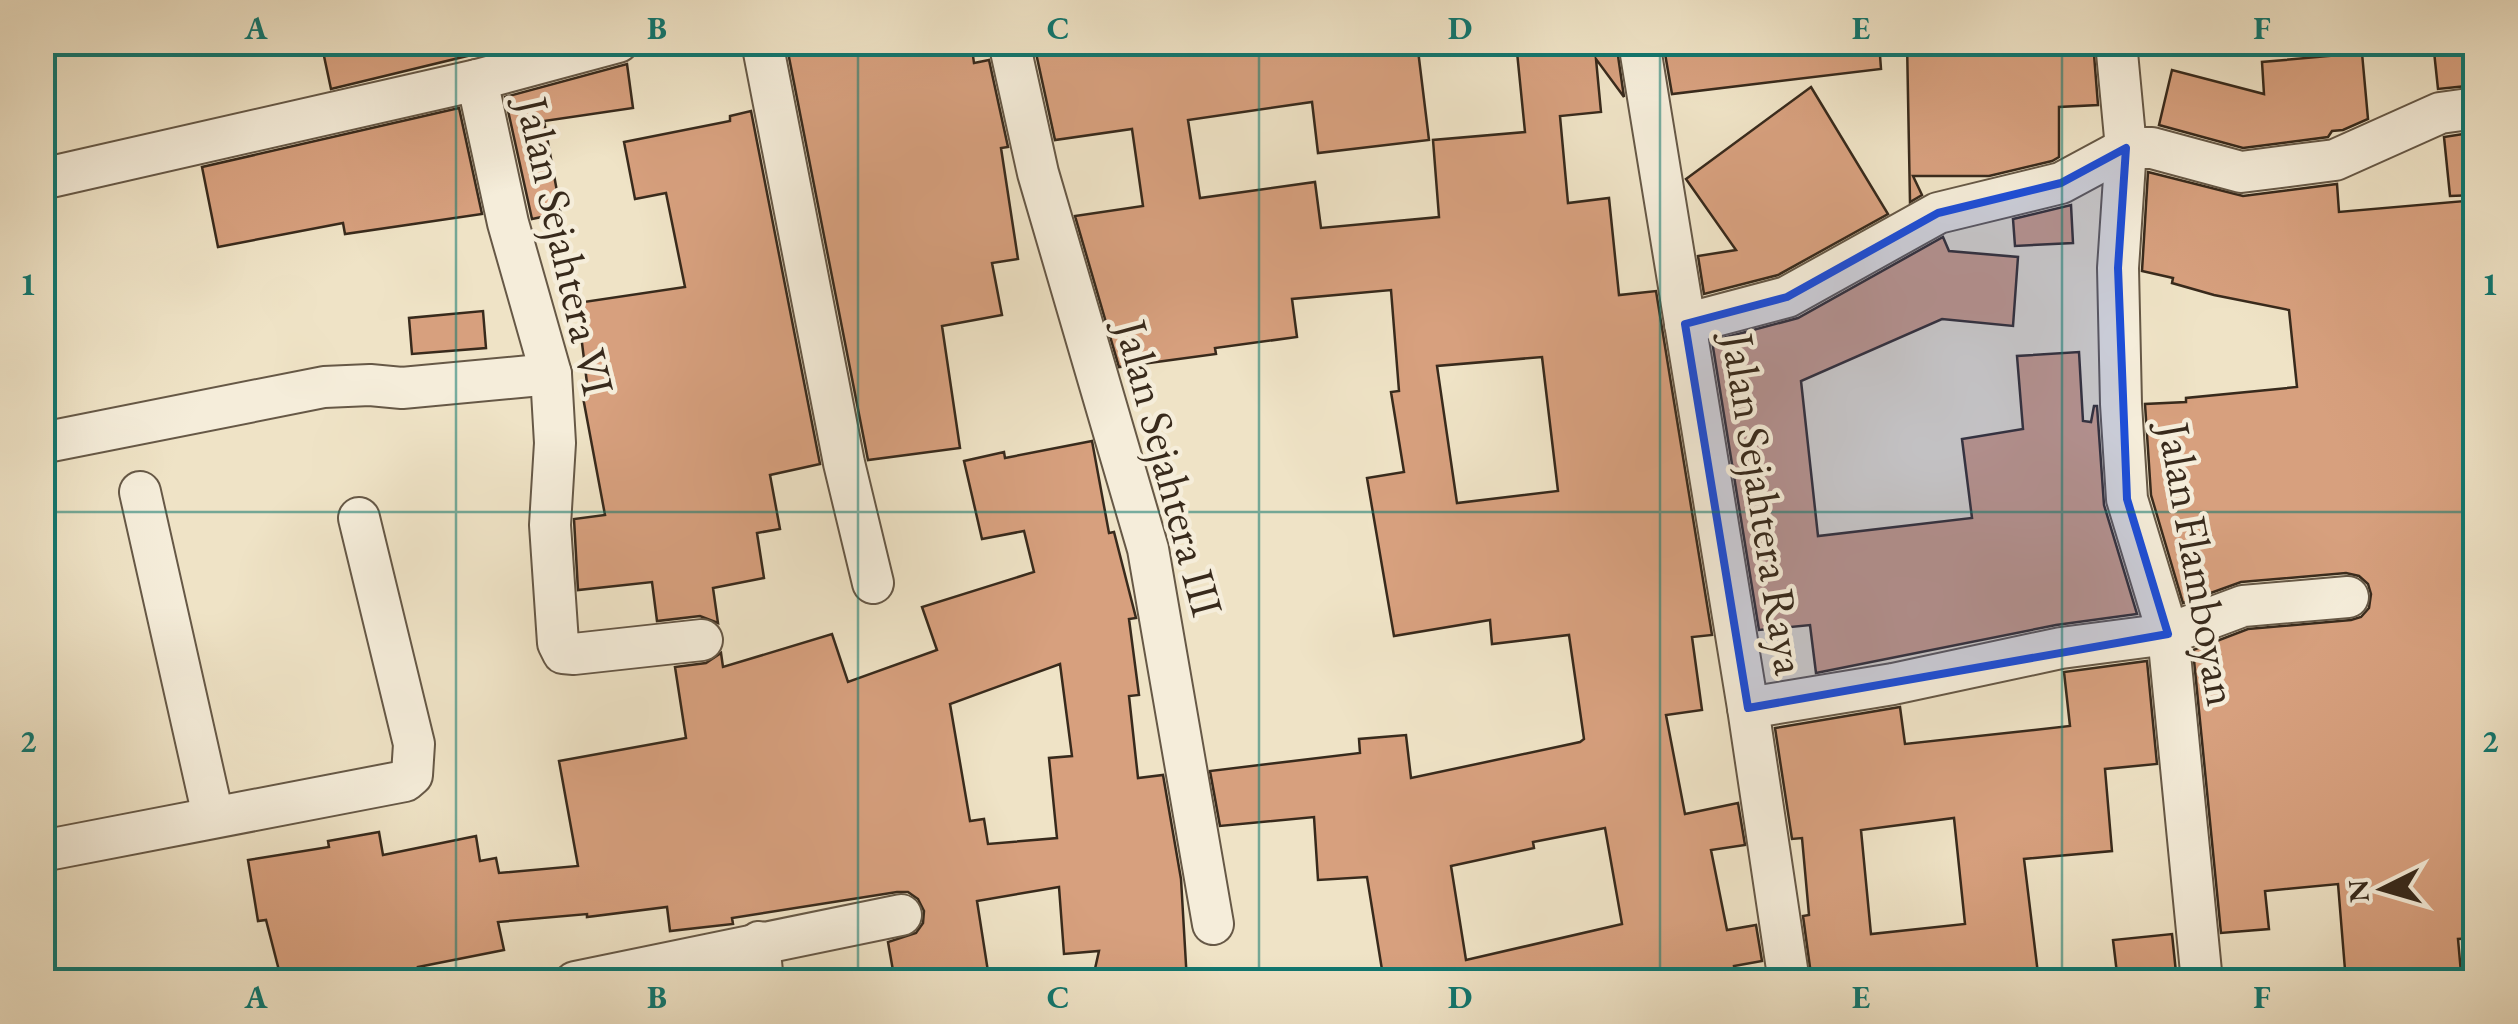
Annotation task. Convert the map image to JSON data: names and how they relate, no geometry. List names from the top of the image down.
{
  "streets": {
    "street": [
      "Jalan Sejahtera VI",
      "Jalan Sejahtera III",
      "Jalan Sejahtera Raya",
      "Jalan Flamboyan"
    ]
  },
  "north": "left",
  "grid": {
    "columns": [
      "A",
      "B",
      "C",
      "D",
      "E",
      "F"
    ],
    "rows": ["1", "2"]
  }
}
